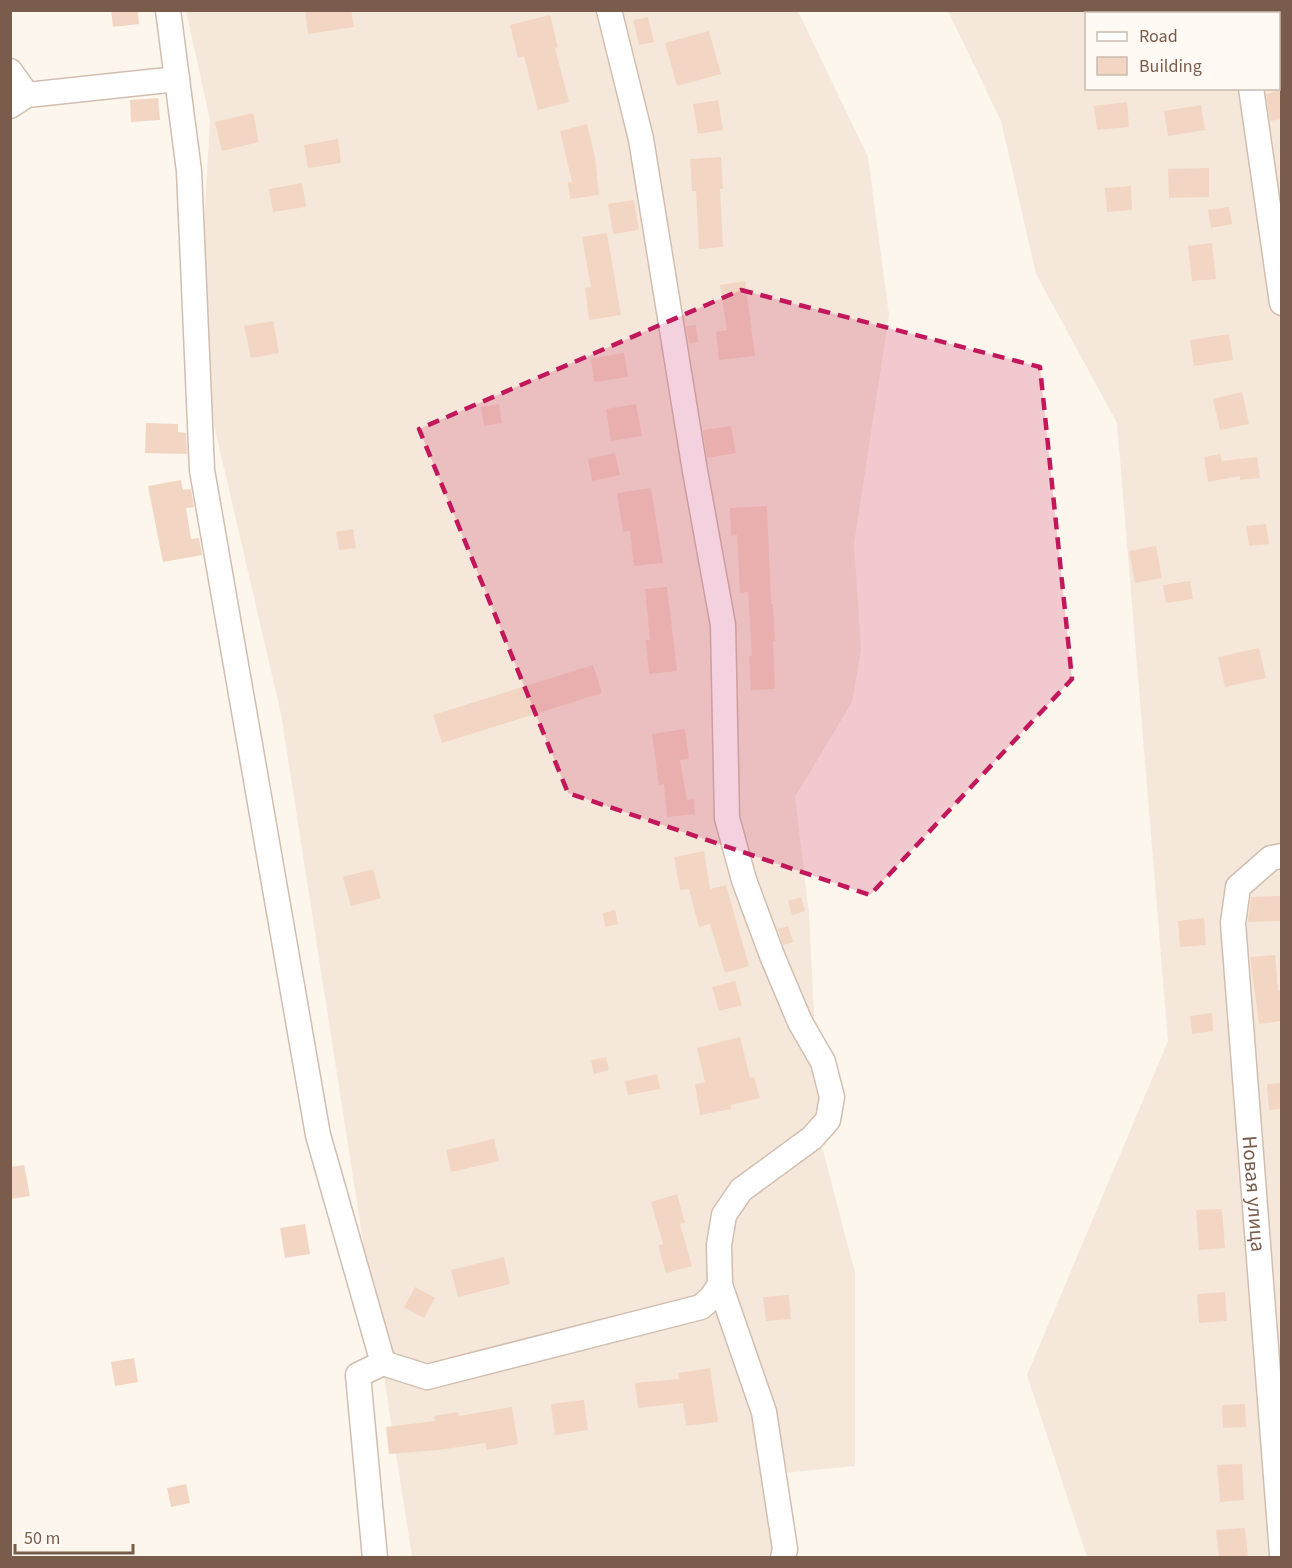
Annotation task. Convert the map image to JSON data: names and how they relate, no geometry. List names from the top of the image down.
{
  "streets": {
    "street": ["Новая улица"]
  },
  "legend": ["Road", "Building"],
  "scale_bar": "50 m"
}
